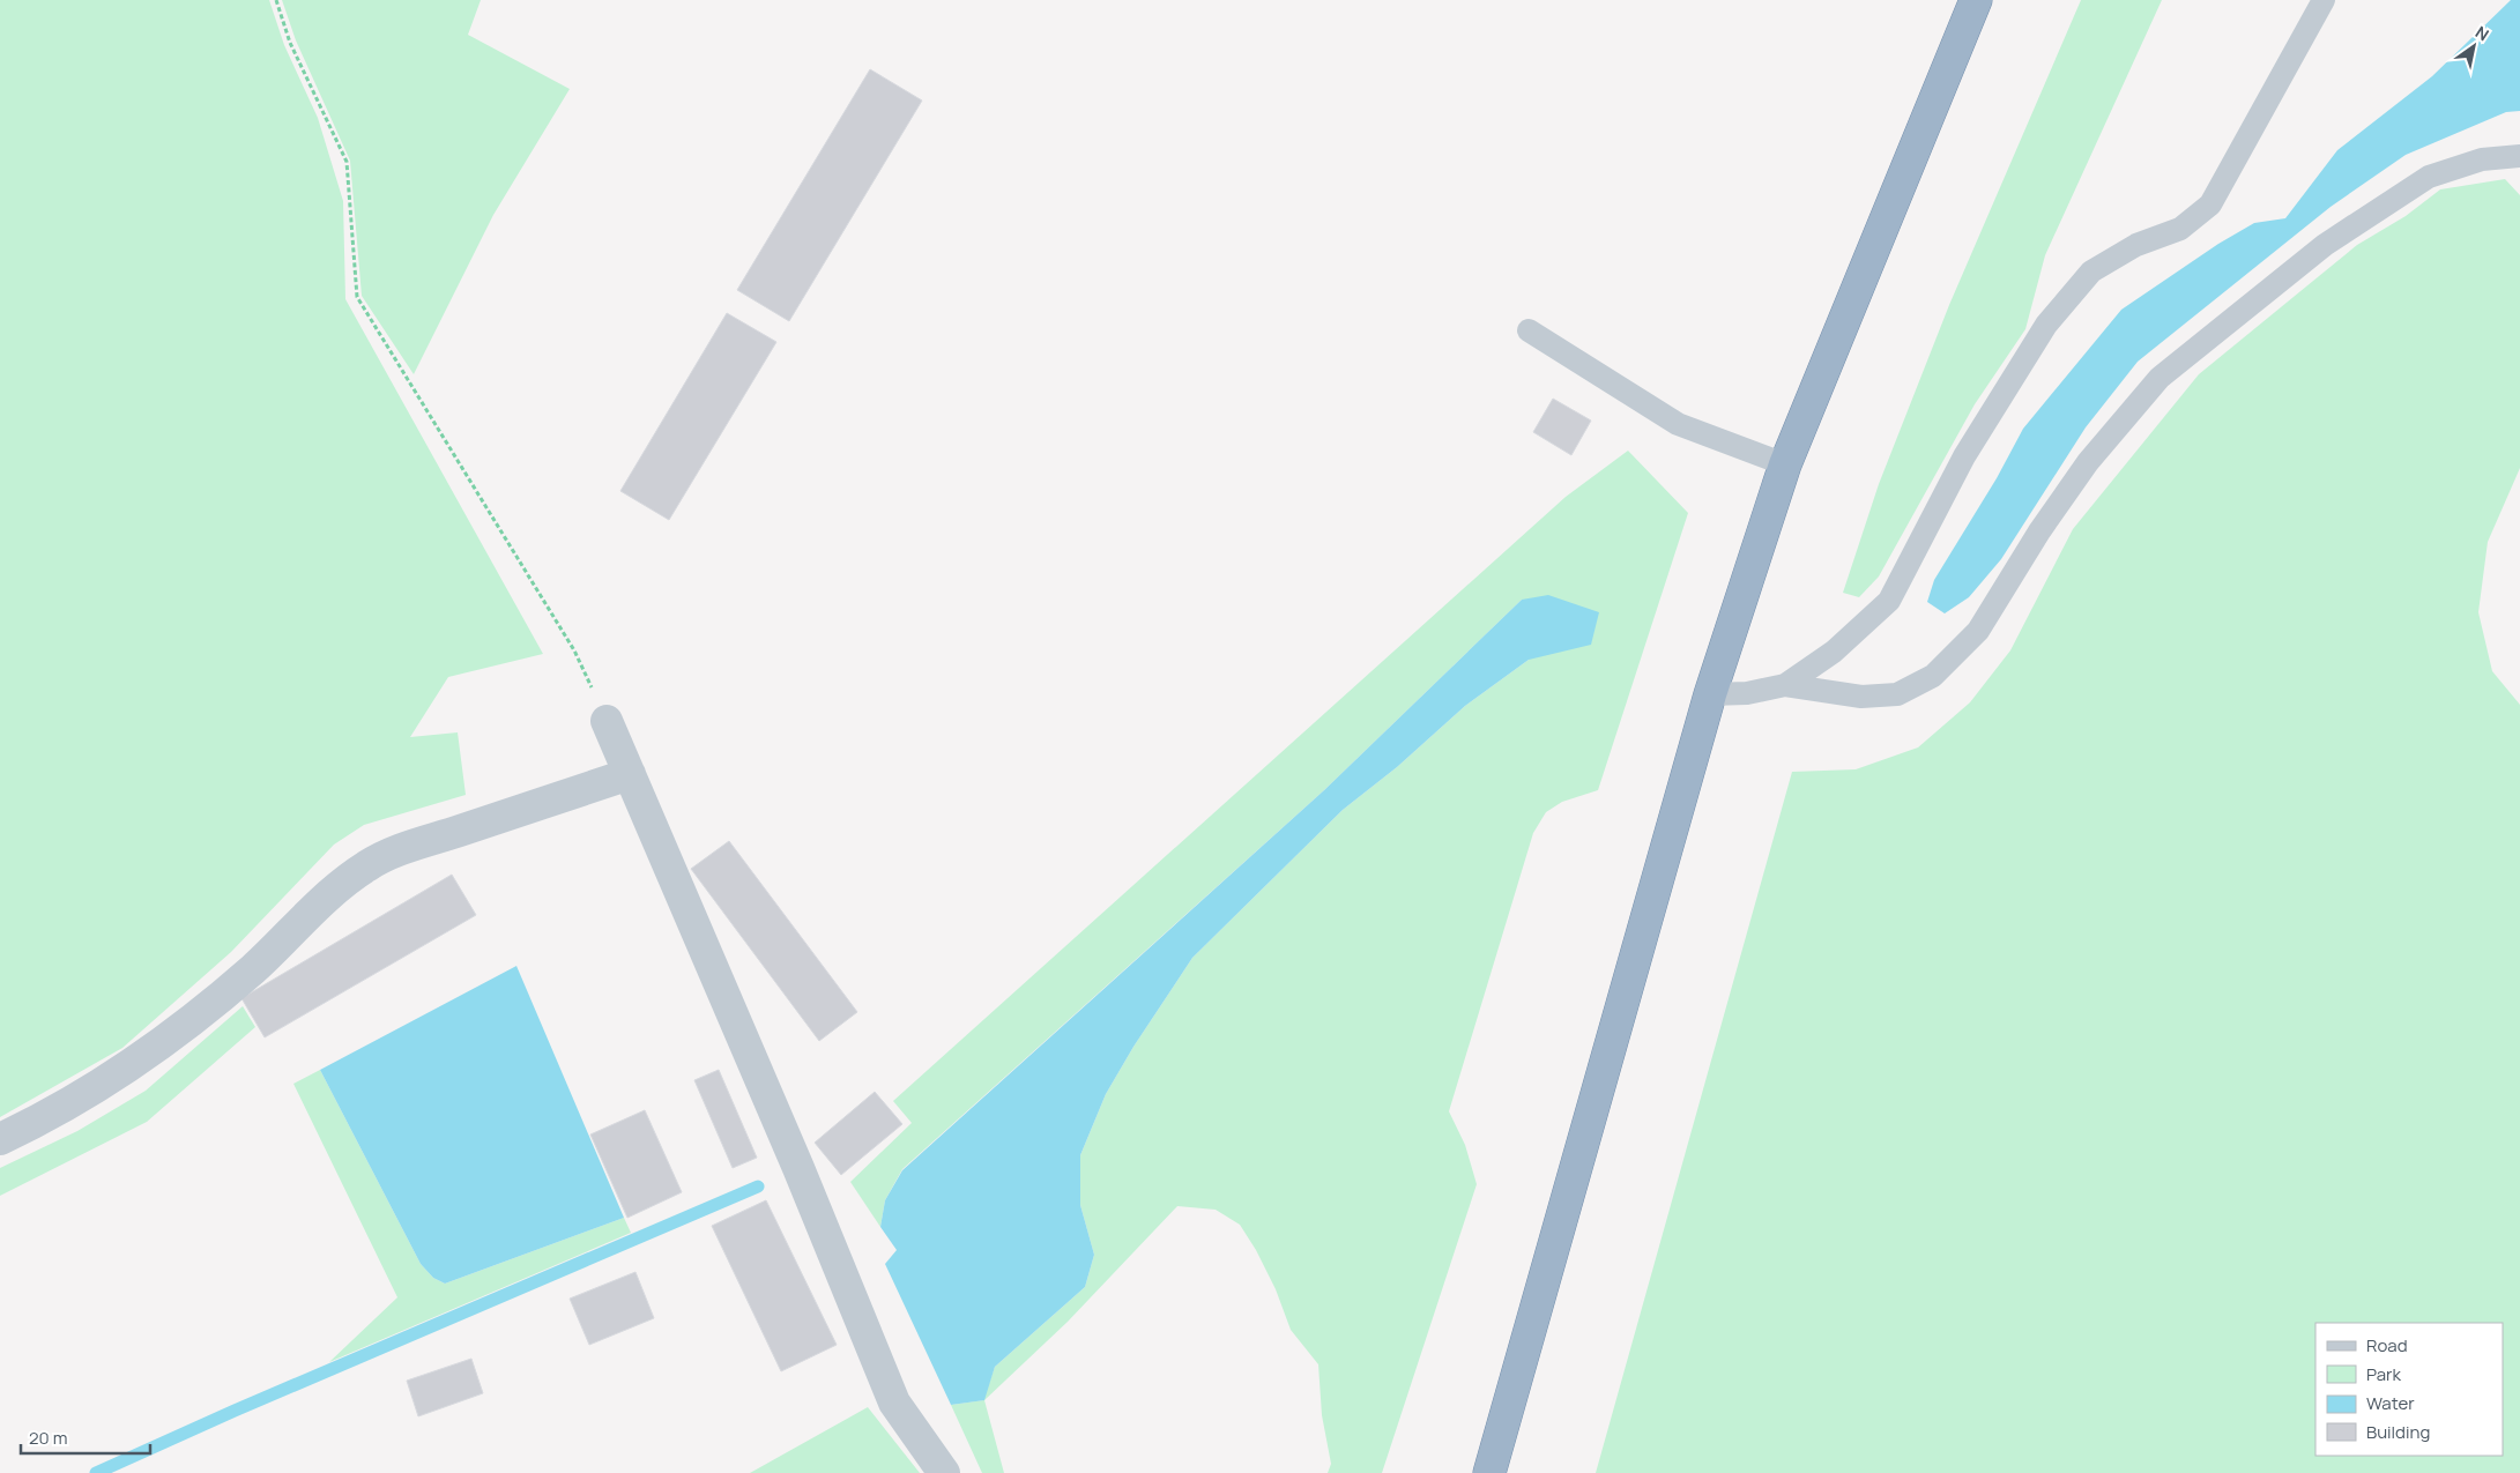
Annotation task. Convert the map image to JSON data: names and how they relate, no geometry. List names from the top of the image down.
{
  "legend": [
    "Road",
    "Park",
    "Water",
    "Building"
  ],
  "scale_bar": "20 m",
  "north": "top right"
}
